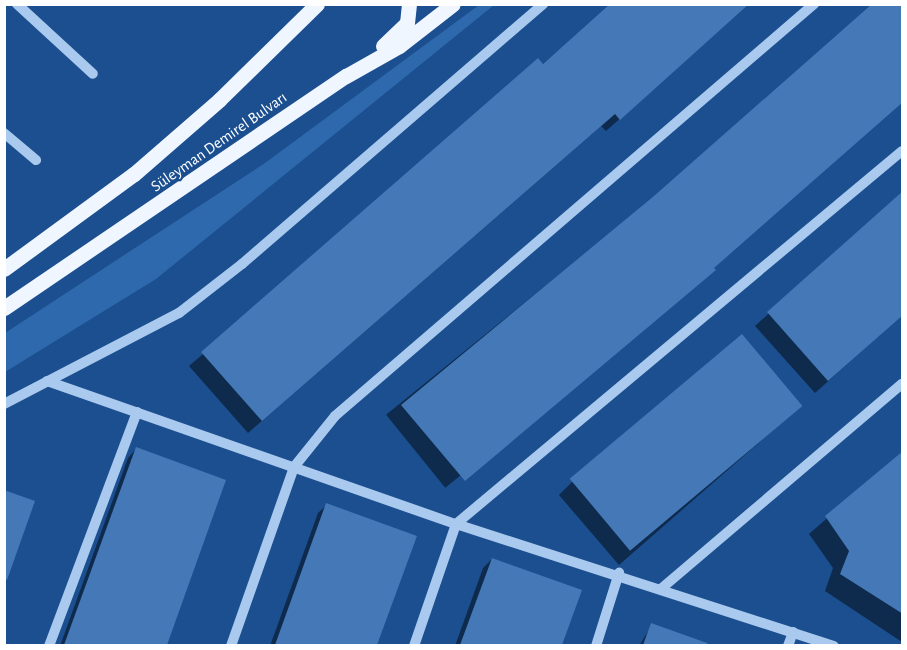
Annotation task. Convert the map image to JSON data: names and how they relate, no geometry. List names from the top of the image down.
{
  "streets": {
    "main road": ["Süleyman Demirel Bulvarı"]
  }
}
